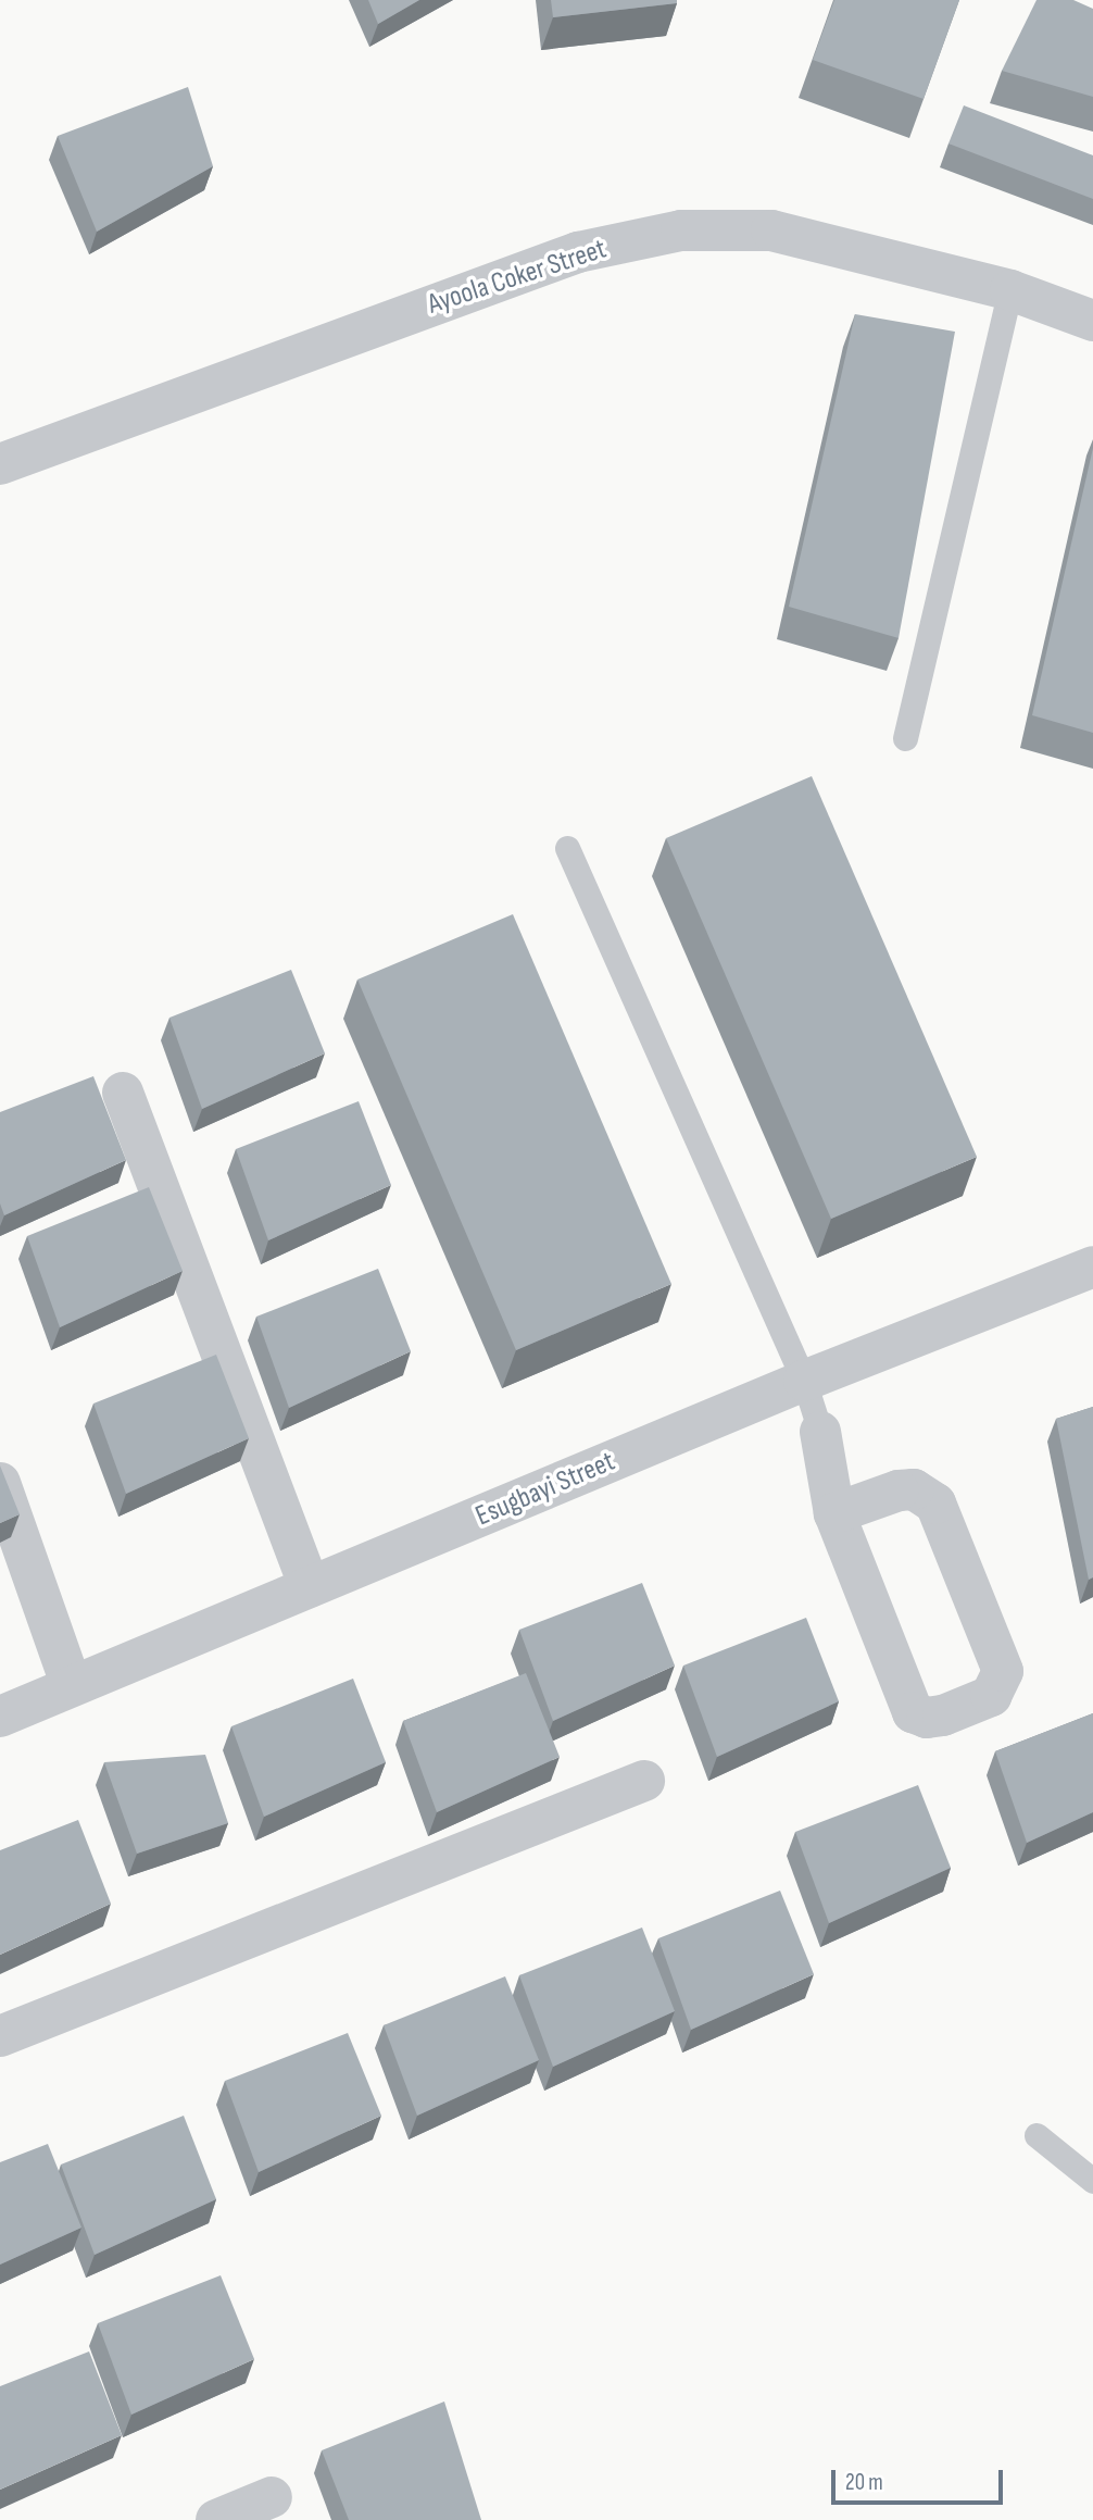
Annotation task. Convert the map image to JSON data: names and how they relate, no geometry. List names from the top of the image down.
{
  "streets": {
    "street": ["Ayoola Coker Street", "Esugbayi Street"]
  },
  "scale_bar": "20 m"
}
